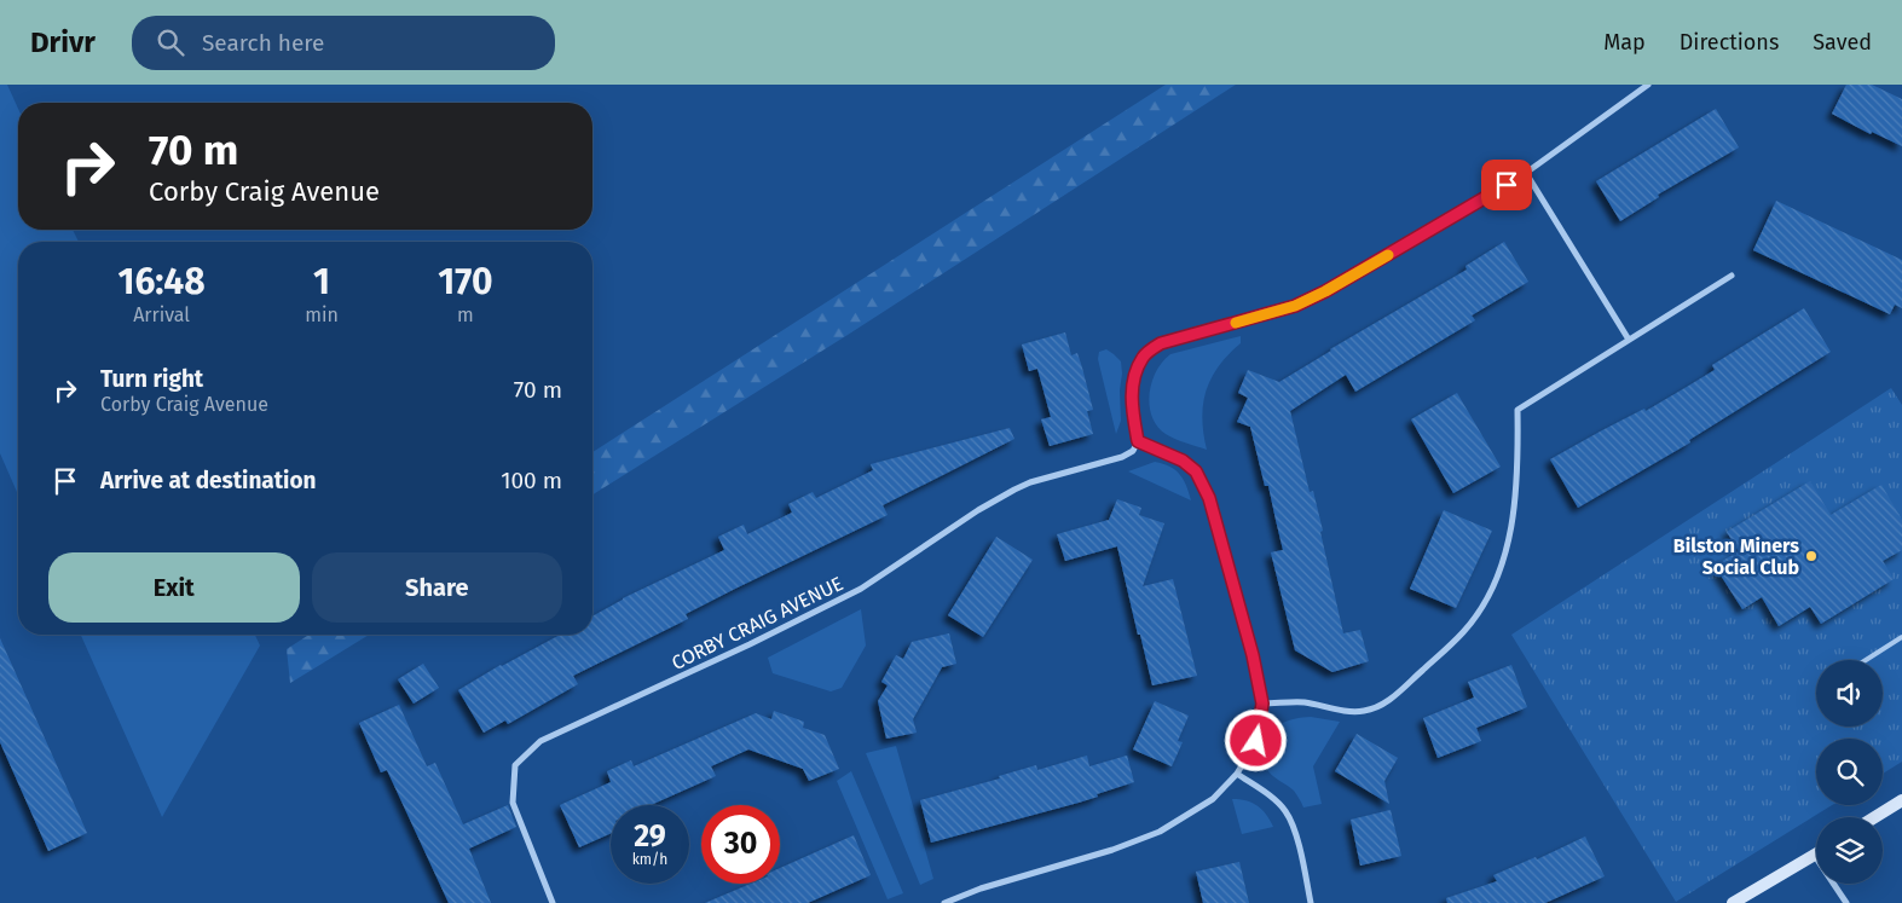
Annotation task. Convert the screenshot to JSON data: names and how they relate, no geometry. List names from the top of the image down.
{
  "streets": {
    "street": ["CORBY CRAIG AVENUE"]
  },
  "places": ["Bilston Miners Social Club"],
  "page": {
    "header": "Drivr",
    "search": "Search here",
    "nav": ["Map", "Directions", "Saved"],
    "turn": ["70 m", "Corby Craig Avenue"],
    "eta": [
      "16:48",
      "Arrival",
      "1",
      "min",
      "170",
      "m"
    ],
    "list": [
      {
        "name": "Turn right",
        "note": "Corby Craig Avenue",
        "value": "70 m"
      },
      {
        "name": "Arrive at destination",
        "value": "100 m"
      }
    ],
    "buttons": ["Exit", "Share"],
    "speed": "29 km/h",
    "limit": "30"
  }
}
